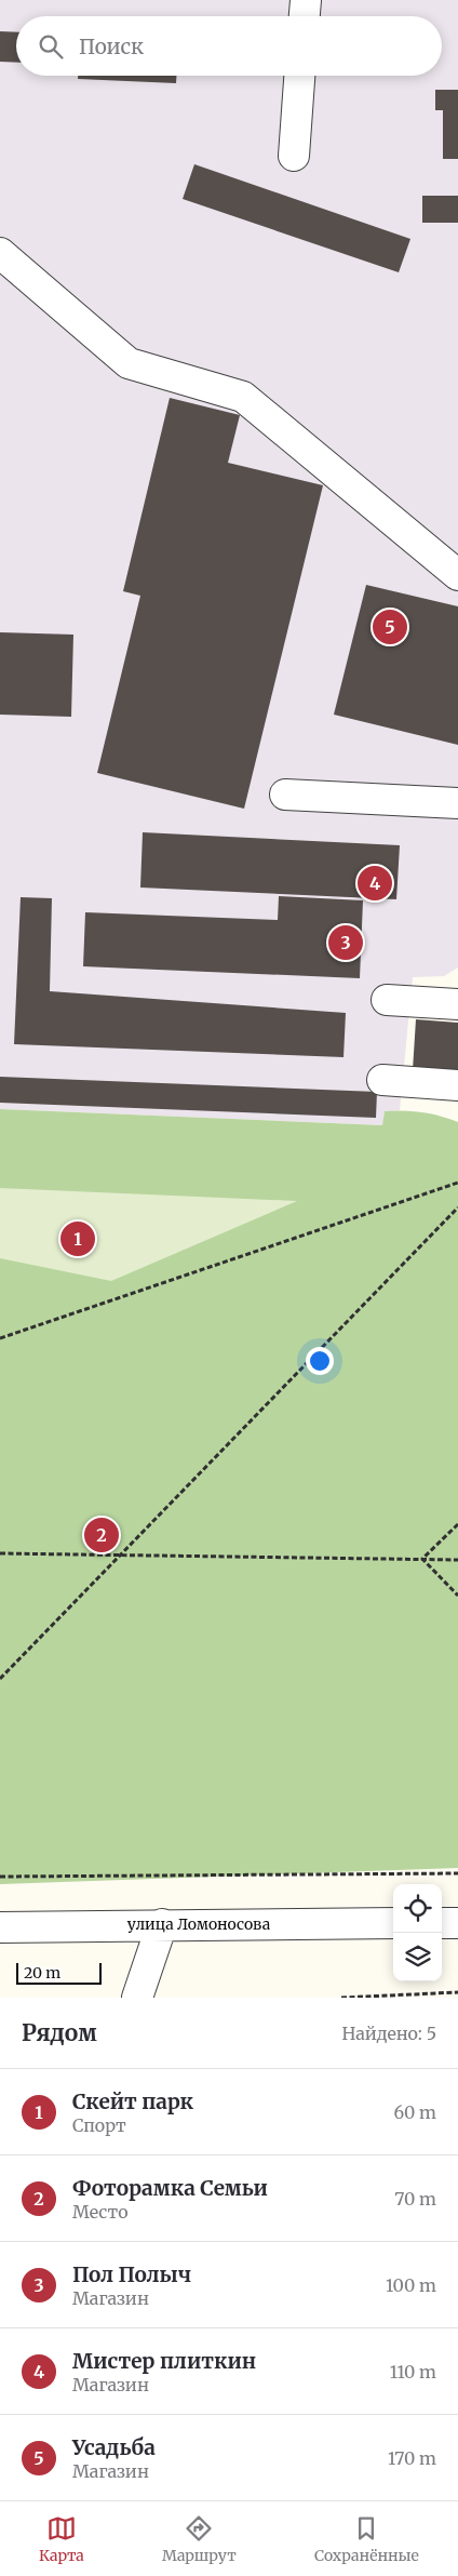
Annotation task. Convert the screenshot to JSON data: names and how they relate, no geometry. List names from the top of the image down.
{
  "streets": {
    "street": ["улица Ломоносова"]
  },
  "scale_bar": "20 m",
  "page": {
    "search": "Поиск",
    "pins": [
      "5",
      "4",
      "3",
      "1",
      "2"
    ],
    "scale": "20 m",
    "heading": ["Рядом", "Найдено: 5"],
    "list": [
      {
        "mark": "1",
        "name": "Скейт парк",
        "note": "Спорт",
        "value": "60 m"
      },
      {
        "mark": "2",
        "name": "Фоторамка Семьи",
        "note": "Место",
        "value": "70 m"
      },
      {
        "mark": "3",
        "name": "Пол Полыч",
        "note": "Магазин",
        "value": "100 m"
      },
      {
        "mark": "4",
        "name": "Мистер плиткин",
        "note": "Магазин",
        "value": "110 m"
      },
      {
        "mark": "5",
        "name": "Усадьба",
        "note": "Магазин",
        "value": "170 m"
      }
    ],
    "nav": ["Карта", "Маршрут", "Сохранённые"]
  }
}
